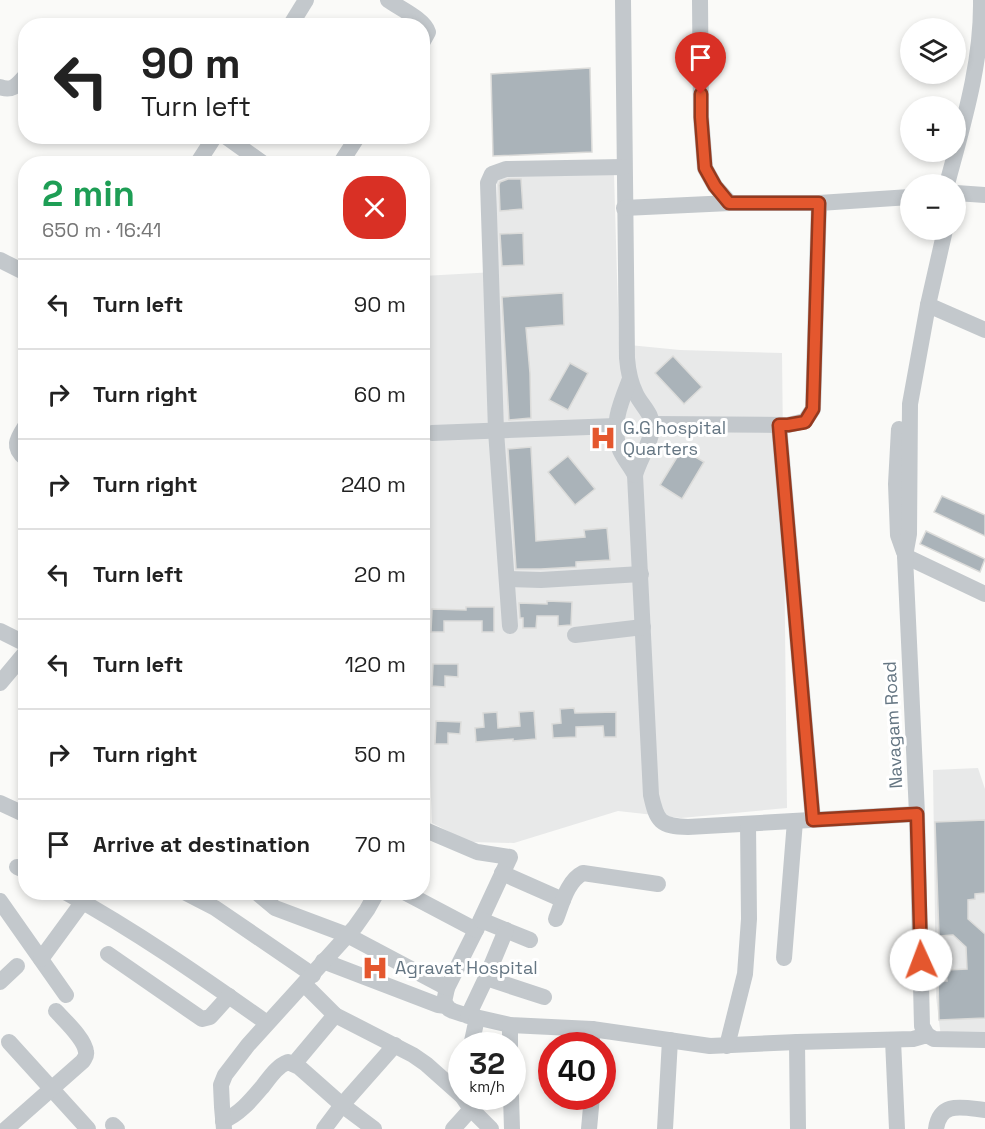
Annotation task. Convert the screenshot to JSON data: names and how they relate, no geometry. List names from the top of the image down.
{
  "streets": {
    "street": ["Navagam Road"]
  },
  "places": {
    "hospital": ["G.G hospital Quarters", "Agravat Hospital"]
  },
  "page": {
    "map_buttons": ["+", "−"],
    "turn": ["90 m", "Turn left"],
    "heading": ["2 min", "650 m · 16:41"],
    "list": [
      {
        "name": "Turn left",
        "value": "90 m"
      },
      {
        "name": "Turn right",
        "value": "60 m"
      },
      {
        "name": "Turn right",
        "value": "240 m"
      },
      {
        "name": "Turn left",
        "value": "20 m"
      },
      {
        "name": "Turn left",
        "value": "120 m"
      },
      {
        "name": "Turn right",
        "value": "50 m"
      },
      {
        "name": "Arrive at destination",
        "value": "70 m"
      }
    ],
    "speed": "32 km/h",
    "limit": "40"
  }
}
